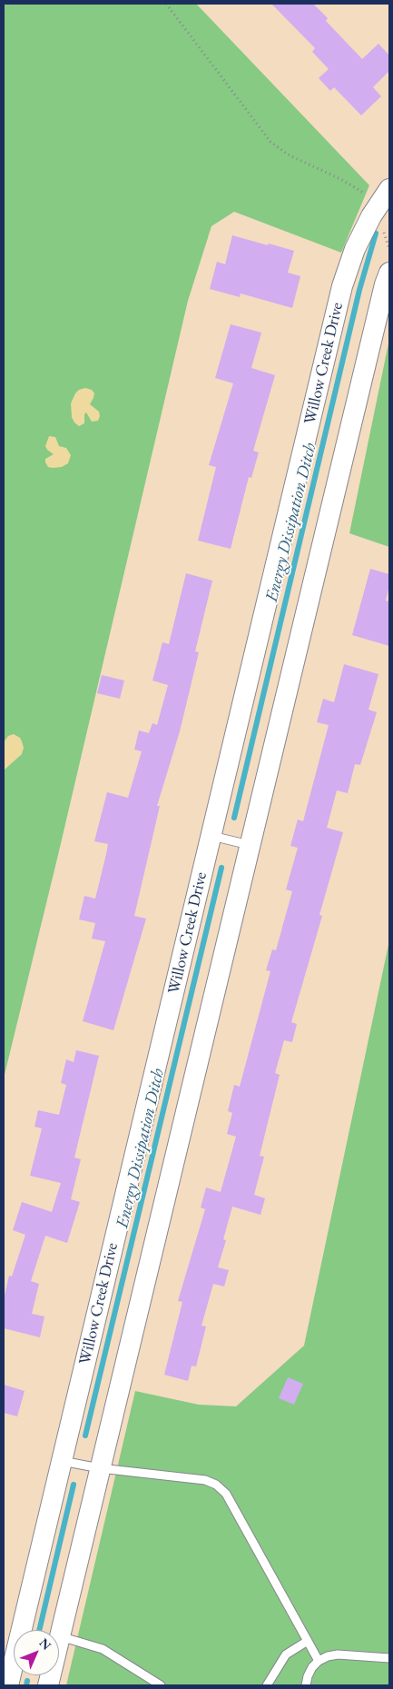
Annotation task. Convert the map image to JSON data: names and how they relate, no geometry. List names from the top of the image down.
{
  "streets": {
    "street": ["Willow Creek Drive"]
  },
  "water": ["Energy Dissipation Ditch"],
  "north": "top right"
}
